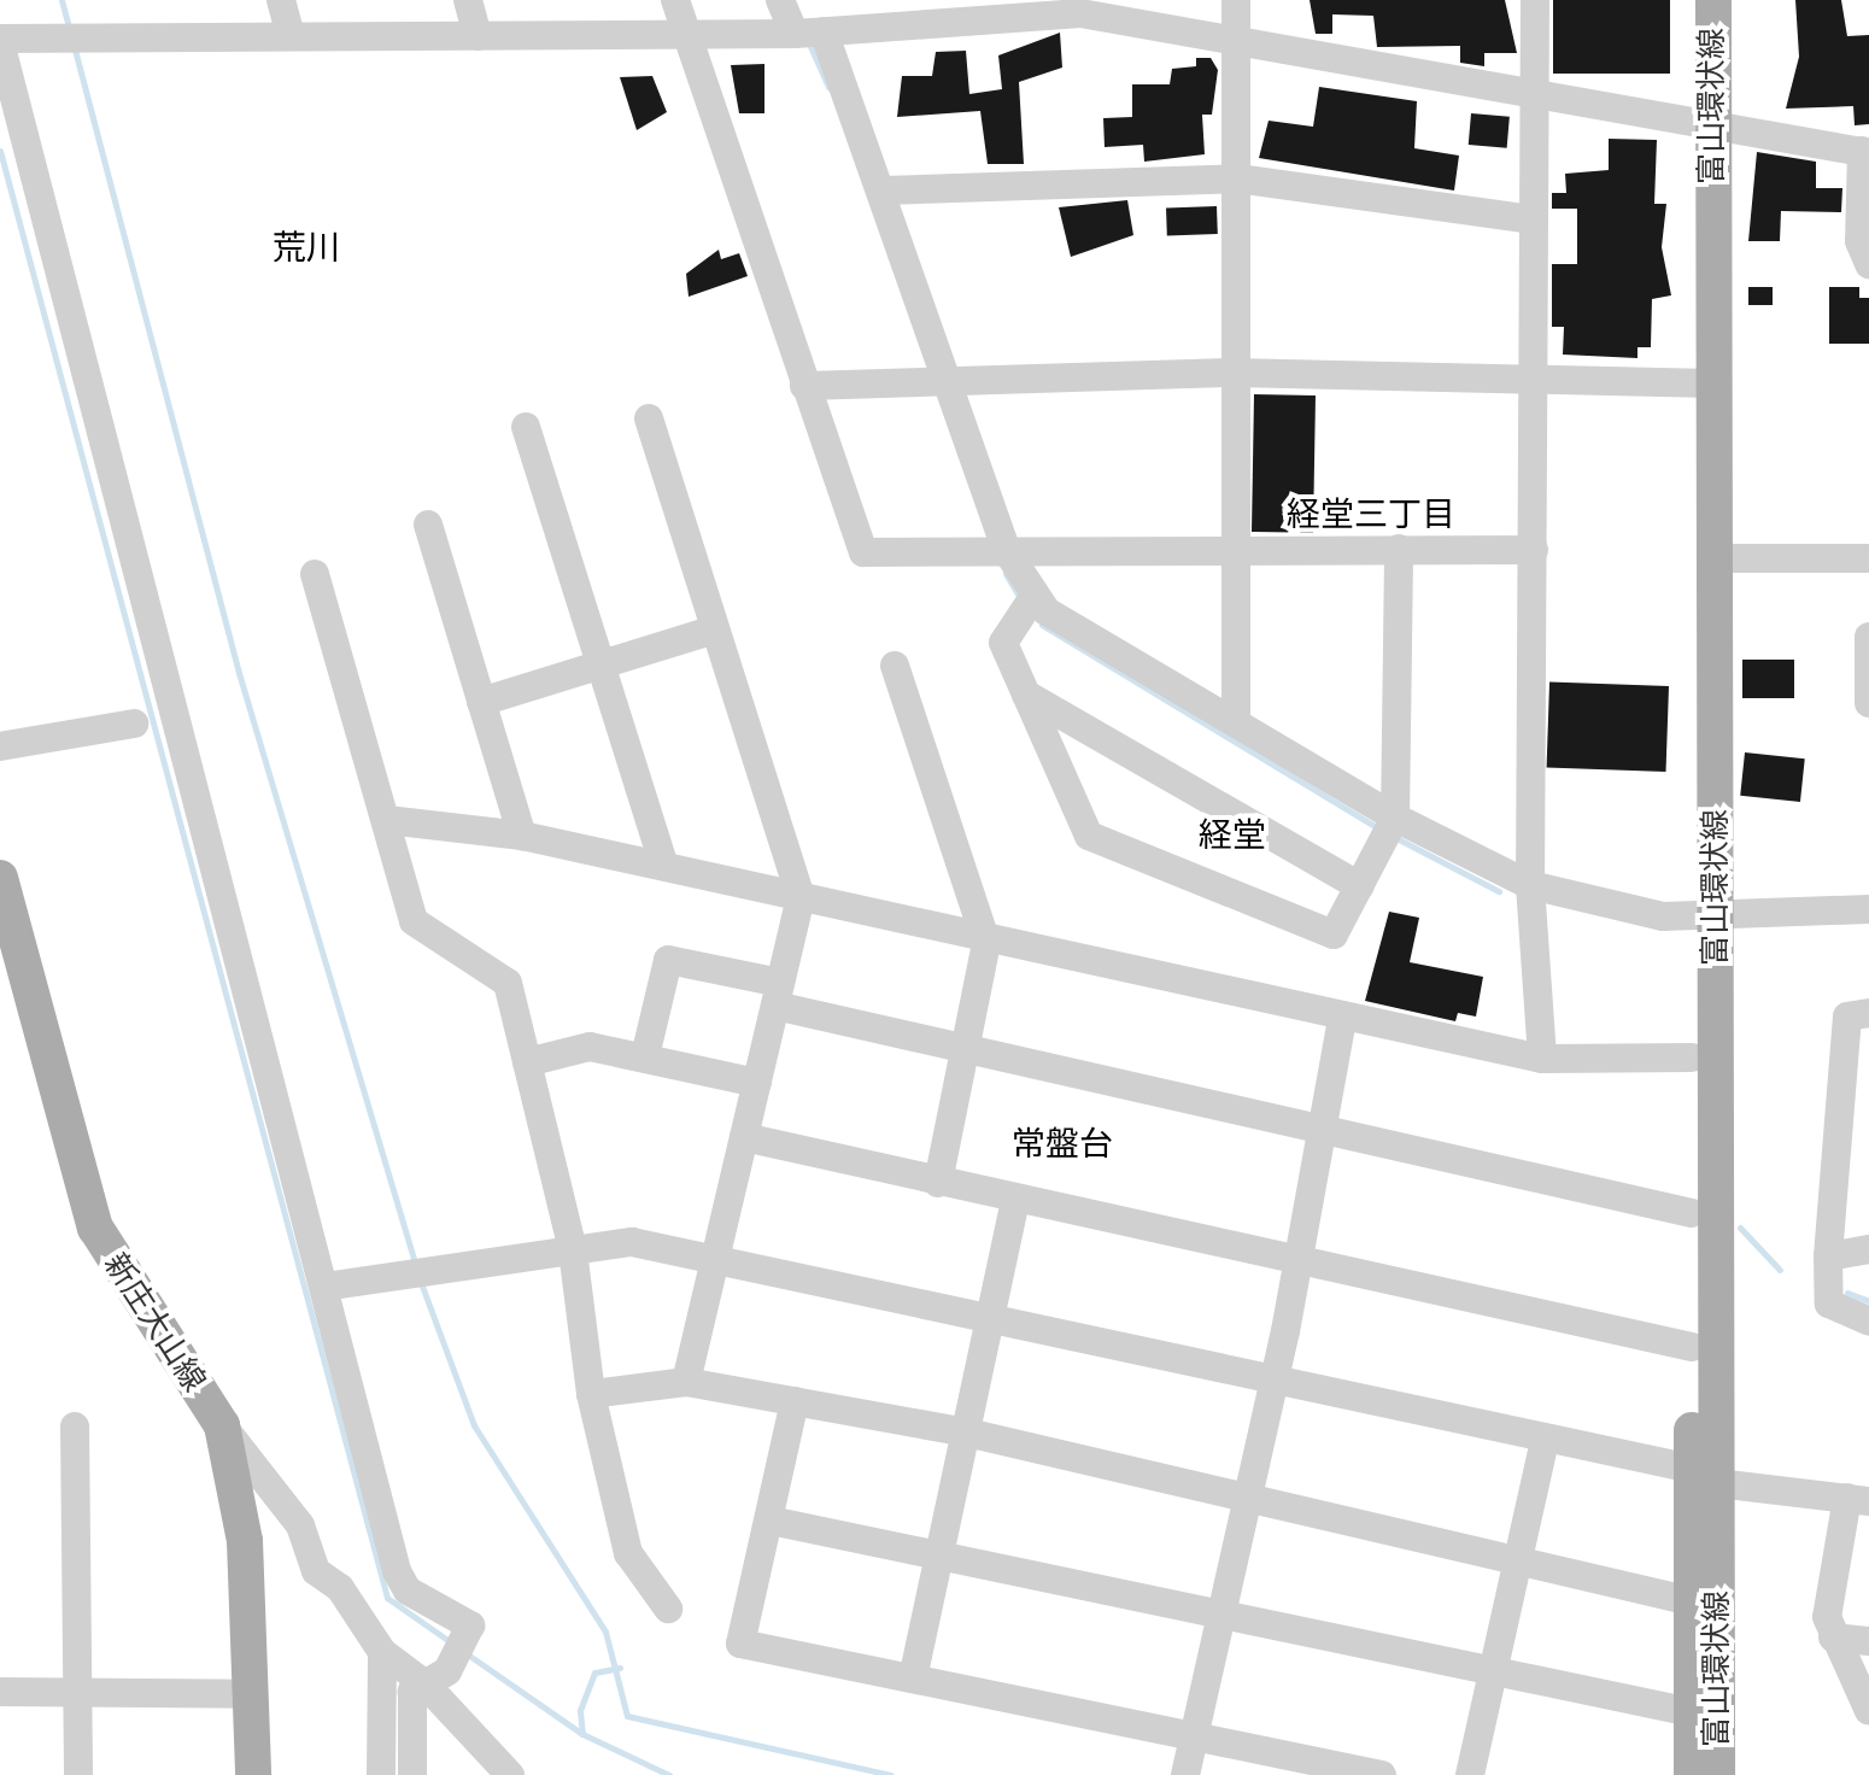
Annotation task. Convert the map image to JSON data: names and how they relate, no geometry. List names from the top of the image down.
{
  "streets": {
    "main road": ["富山環状線", "新庄大山線"]
  },
  "districts": [
    "荒川",
    "経堂三丁目",
    "経堂",
    "常盤台"
  ]
}
